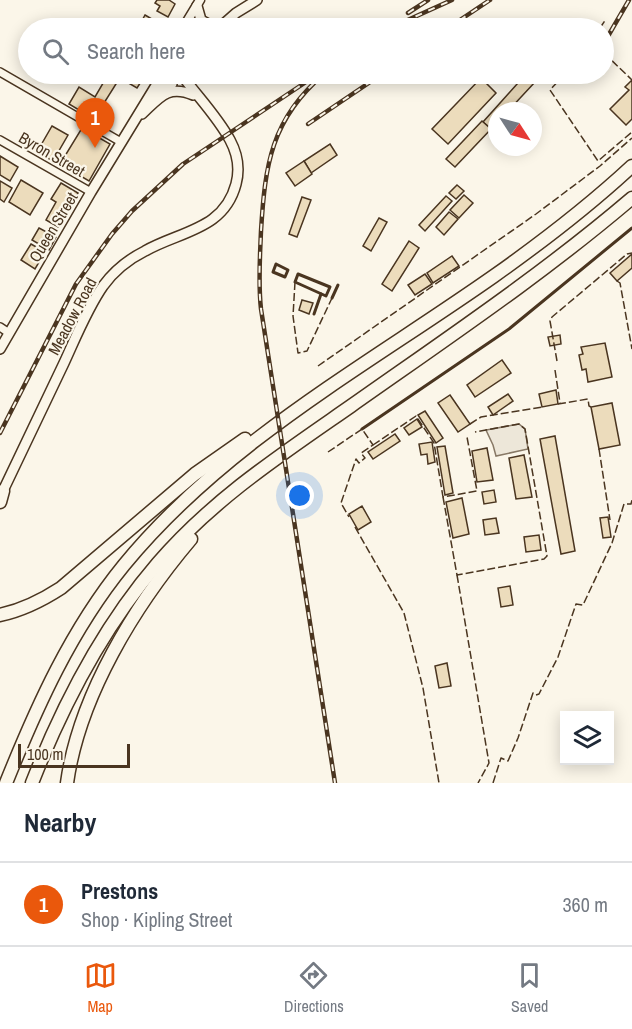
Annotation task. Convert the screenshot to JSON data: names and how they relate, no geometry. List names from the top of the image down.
{
  "streets": {
    "main road": ["Queen Street", "Meadow Road"],
    "street": ["Byron Street"]
  },
  "crossings": [
    ["Byron Street", "Queen Street"]
  ],
  "scale_bar": "100 m",
  "north": "bottom right",
  "page": {
    "search": "Search here",
    "pins": "1",
    "scale": "100 m",
    "heading": "Nearby",
    "list": [
      {
        "mark": "1",
        "name": "Prestons",
        "note": "Shop · Kipling Street",
        "value": "360 m"
      }
    ],
    "nav": ["Map", "Directions", "Saved"]
  }
}
